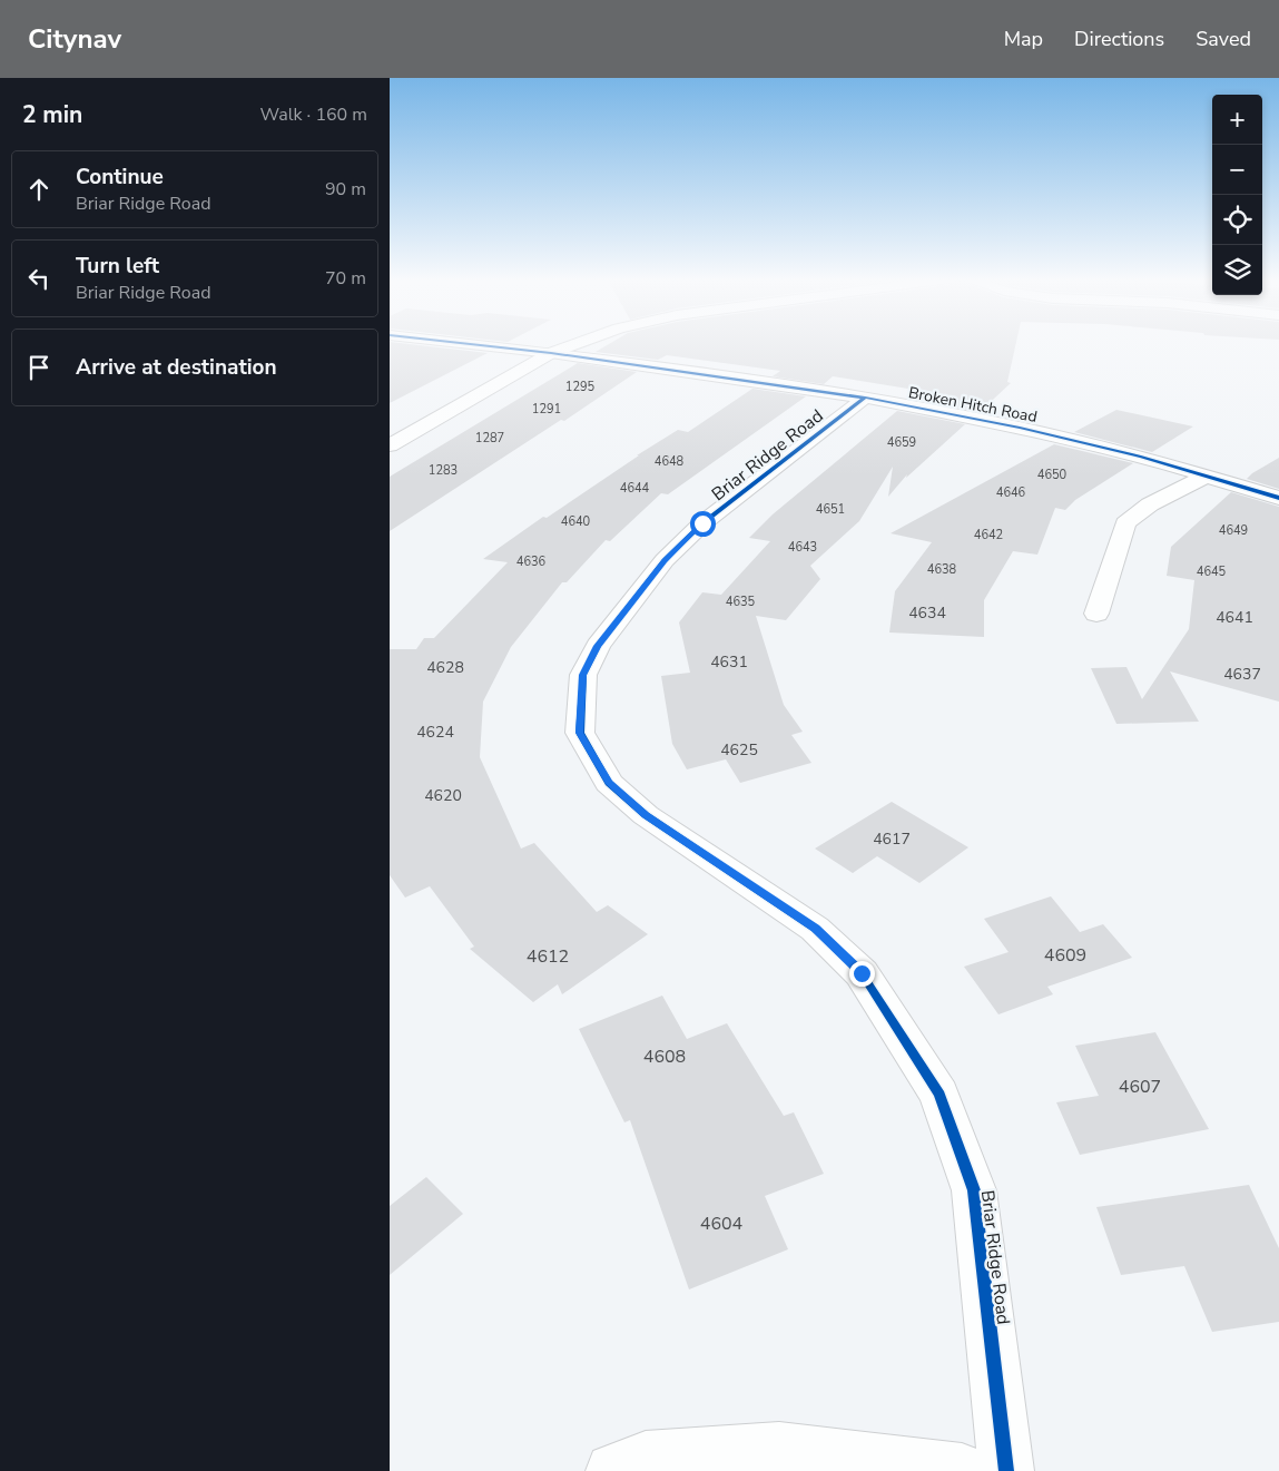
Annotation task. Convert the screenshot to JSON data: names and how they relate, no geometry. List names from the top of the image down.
{
  "streets": {
    "street": ["Broken Hitch Road", "Briar Ridge Road"]
  },
  "crossings": [
    ["Broken Hitch Road", "Briar Ridge Road"]
  ],
  "house_numbers": [
    "1295",
    "1291",
    "1287",
    "4659",
    "4648",
    "1283",
    "4650",
    "4644",
    "4646",
    "4651",
    "4640",
    "4649",
    "4642",
    "4643",
    "4636",
    "4638",
    "4645",
    "4635",
    "4634",
    "4641",
    "4631",
    "4628",
    "4637",
    "4624",
    "4625",
    "4620",
    "4617",
    "4609",
    "4612",
    "4608",
    "4607",
    "4604"
  ],
  "page": {
    "header": "Citynav",
    "nav": ["Map", "Directions", "Saved"],
    "heading": ["2 min", "Walk · 160 m"],
    "map_buttons": ["+", "−"],
    "list": [
      ["Continue", "Briar Ridge Road", "90 m"],
      ["Turn left", "Briar Ridge Road", "70 m"],
      "Arrive at destination"
    ]
  }
}
